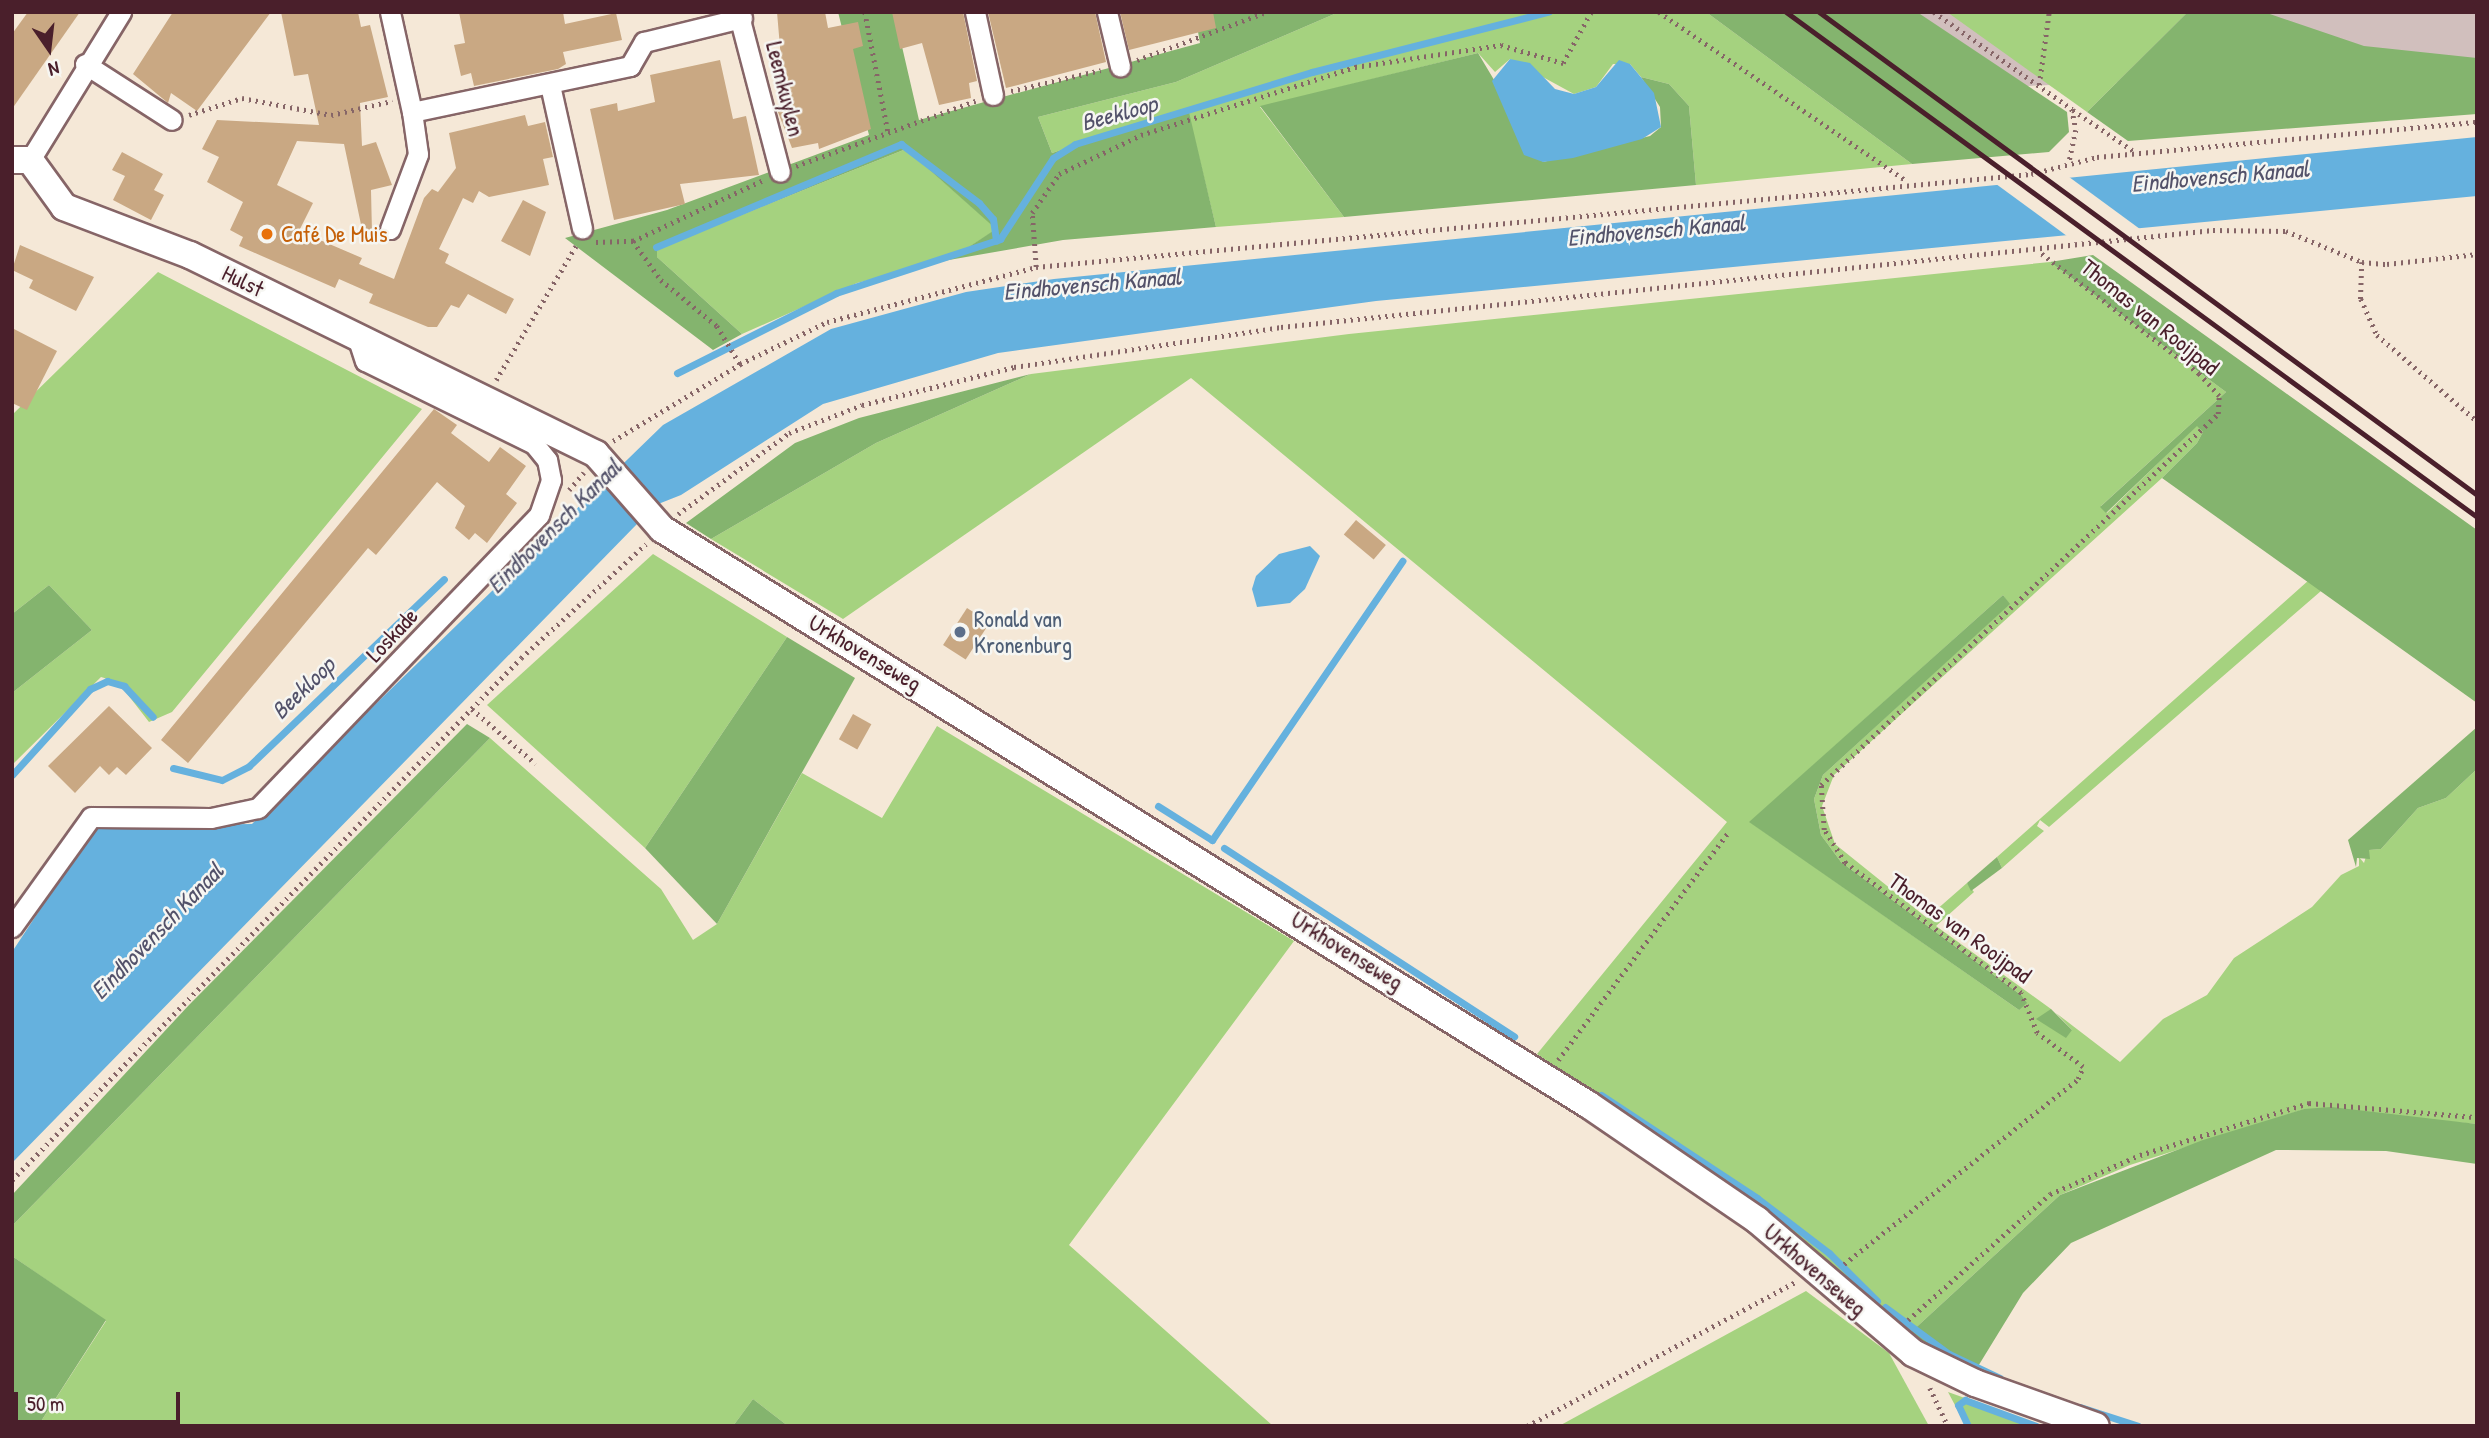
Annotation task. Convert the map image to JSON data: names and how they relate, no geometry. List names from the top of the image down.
{
  "streets": {
    "street": [
      "Leemkuylen",
      "Hulst",
      "Loskade",
      "Urkhovenseweg"
    ],
    "path": ["Thomas van Rooijpad"]
  },
  "crossings": [
    ["Hulst", "Loskade"],
    ["Hulst", "Urkhovenseweg"]
  ],
  "water": ["Beekloop", "Eindhovensch Kanaal"],
  "places": ["Café De Muis", "Ronald van Kronenburg"],
  "scale_bar": "50 m",
  "north": "bottom"
}
